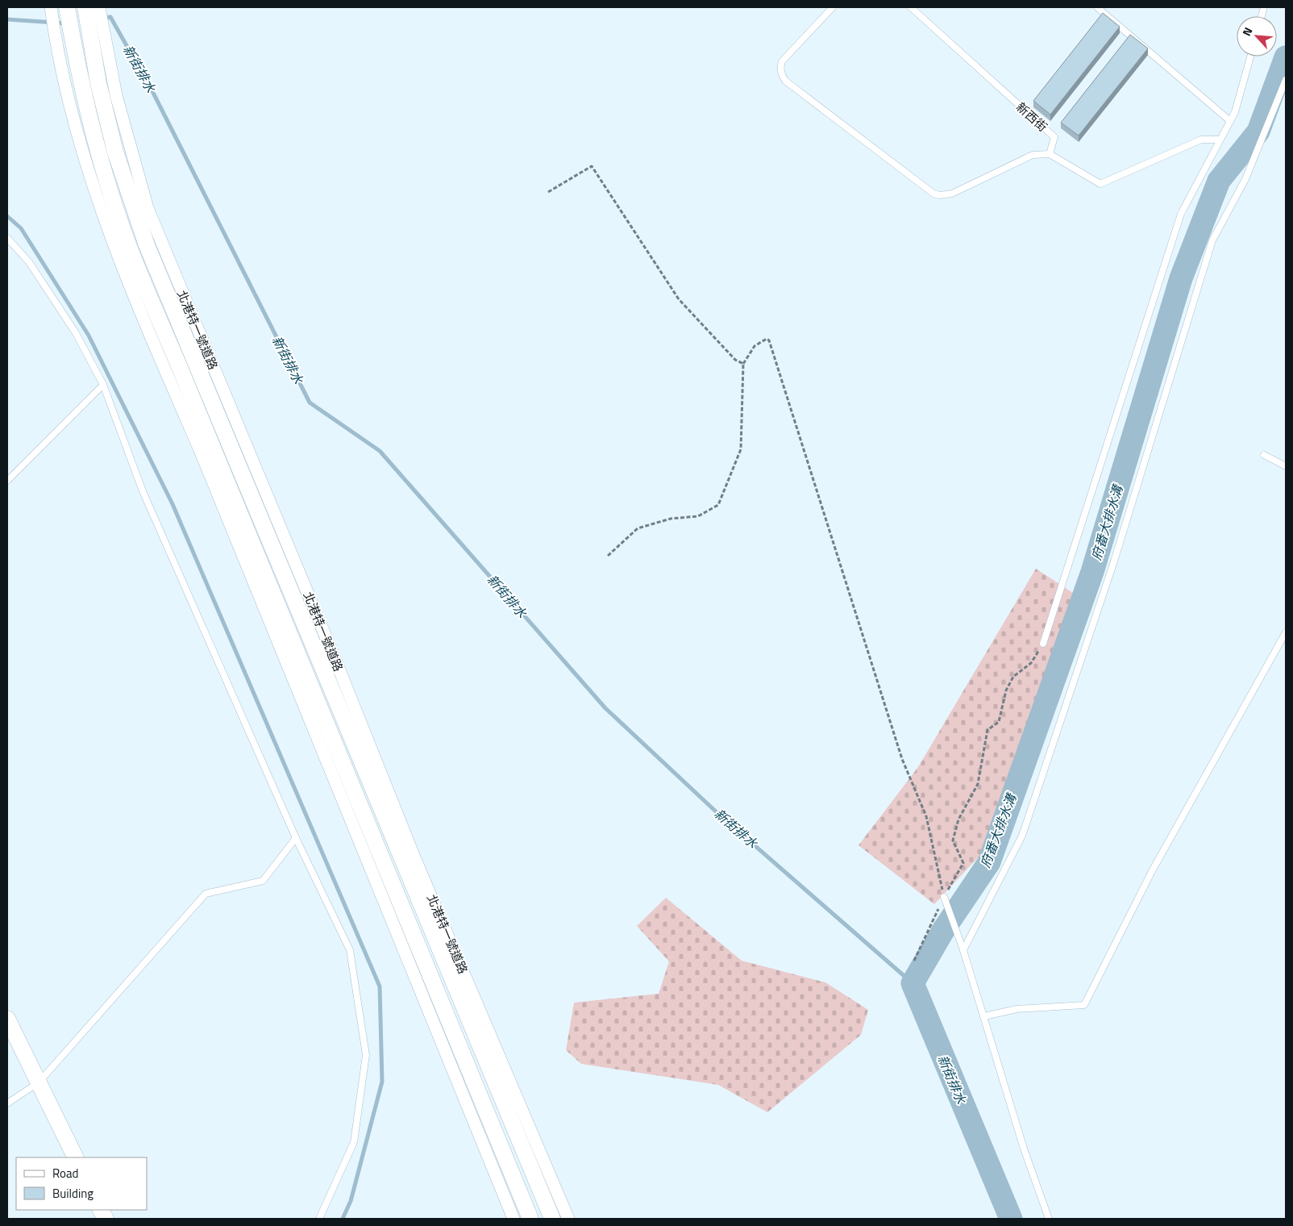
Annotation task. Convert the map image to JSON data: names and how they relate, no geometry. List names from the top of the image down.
{
  "streets": {
    "street": ["北港特一號道路"],
    "lane": ["新西街"]
  },
  "water": ["新街排水", "府番大排水溝"],
  "legend": ["Road", "Building"],
  "north": "top left"
}
